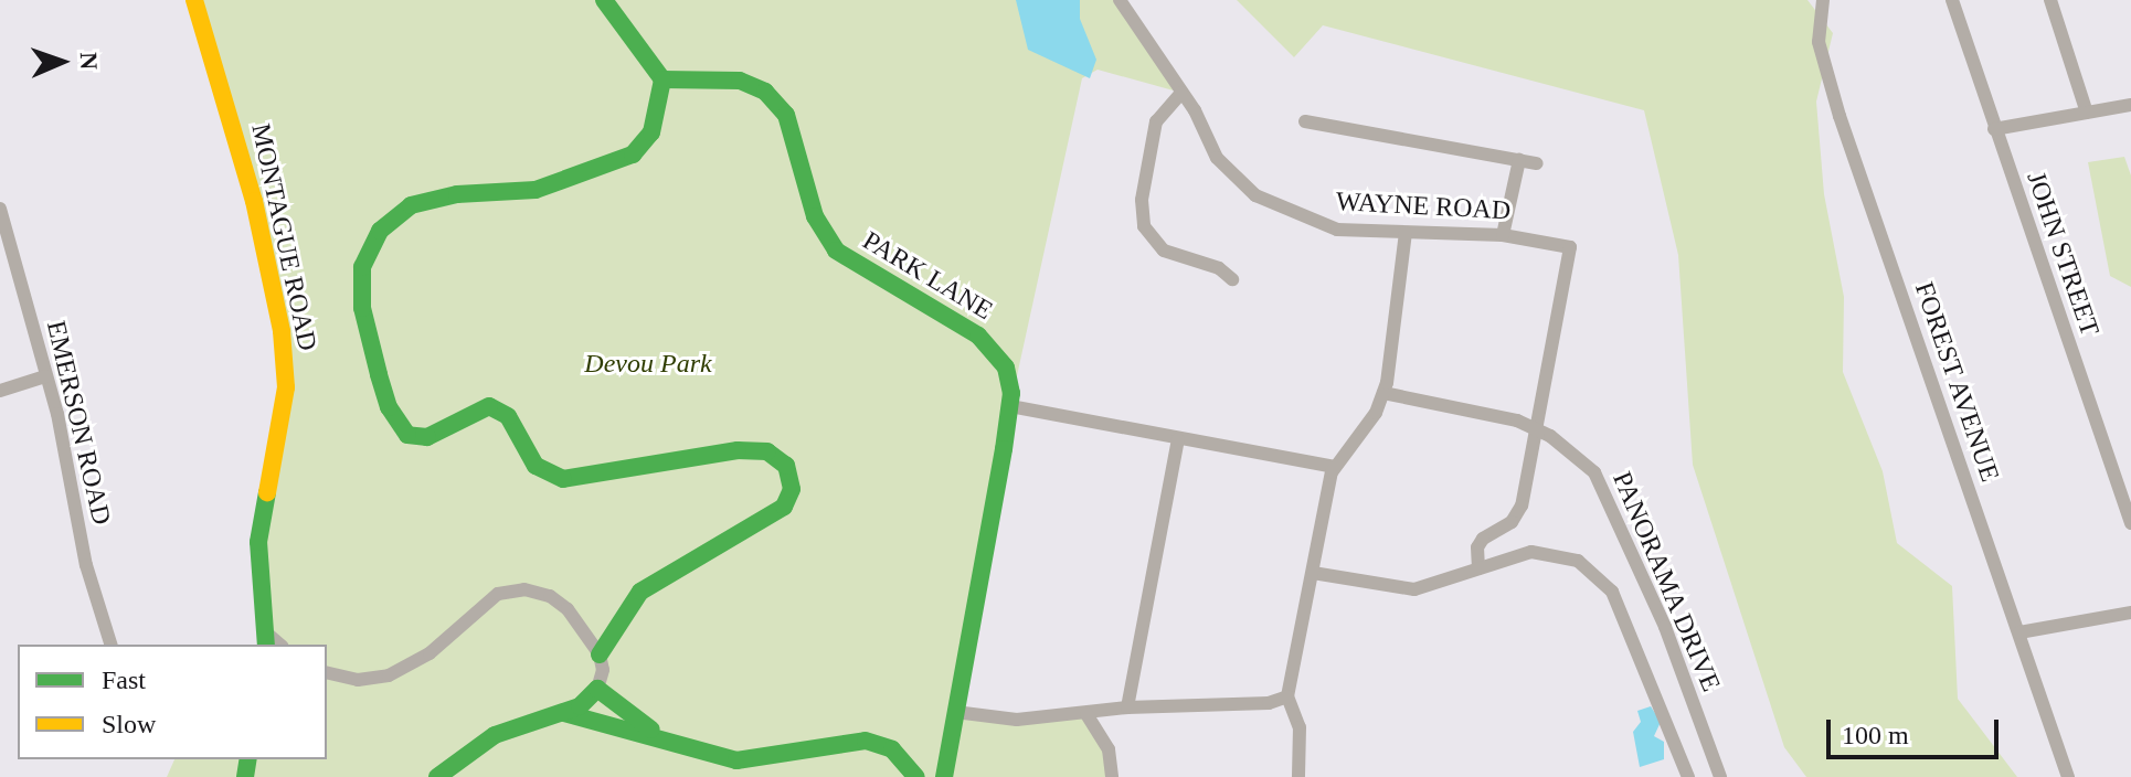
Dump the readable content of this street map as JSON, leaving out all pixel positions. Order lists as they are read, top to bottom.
{
  "streets": {
    "street": [
      "WAYNE ROAD",
      "MONTAGUE ROAD",
      "JOHN STREET",
      "PARK LANE",
      "FOREST AVENUE",
      "EMERSON ROAD",
      "PANORAMA DRIVE"
    ]
  },
  "crossings": [
    ["WAYNE ROAD", "PANORAMA DRIVE"]
  ],
  "parks": ["Devou Park"],
  "legend": ["Fast", "Slow"],
  "scale_bar": "100 m",
  "north": "right"
}
